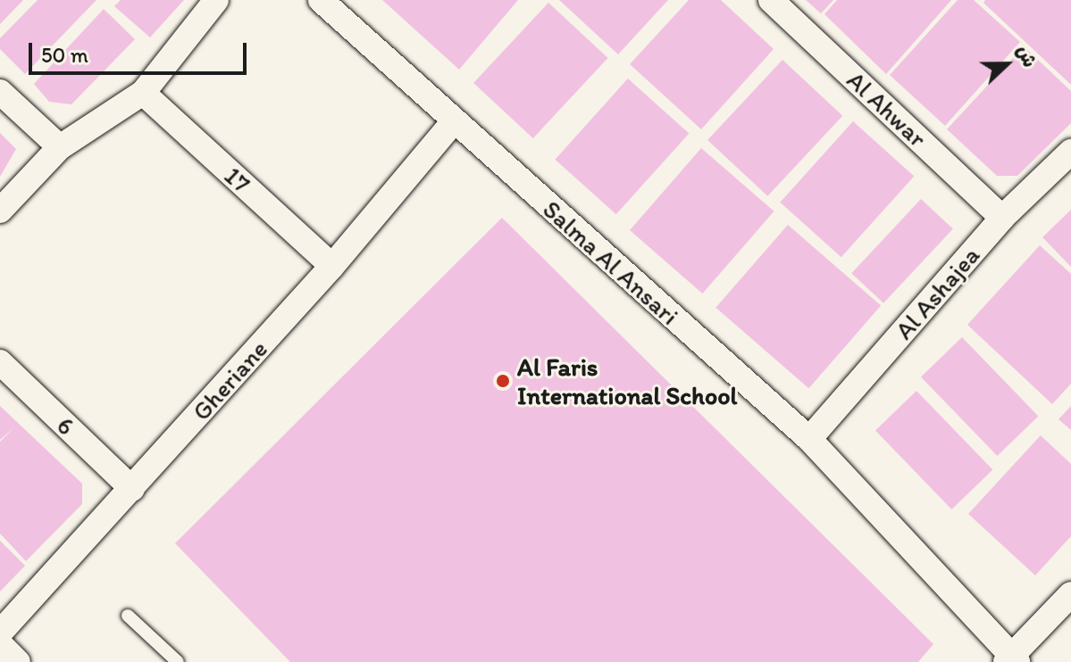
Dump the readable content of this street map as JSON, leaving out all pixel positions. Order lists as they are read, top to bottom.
{
  "streets": {
    "street": [
      "Al Ahwar",
      "17",
      "Salma Al Ansari",
      "Al Ashajea",
      "Gheriane",
      "6"
    ]
  },
  "crossings": [
    ["Al Ahwar", "Al Ashajea"],
    ["17", "Gheriane"],
    ["Salma Al Ansari", "Al Ashajea"],
    ["Salma Al Ansari", "Gheriane"],
    ["Gheriane", "6"]
  ],
  "places": ["Al Faris International School"],
  "scale_bar": "50 m",
  "north": "right"
}
